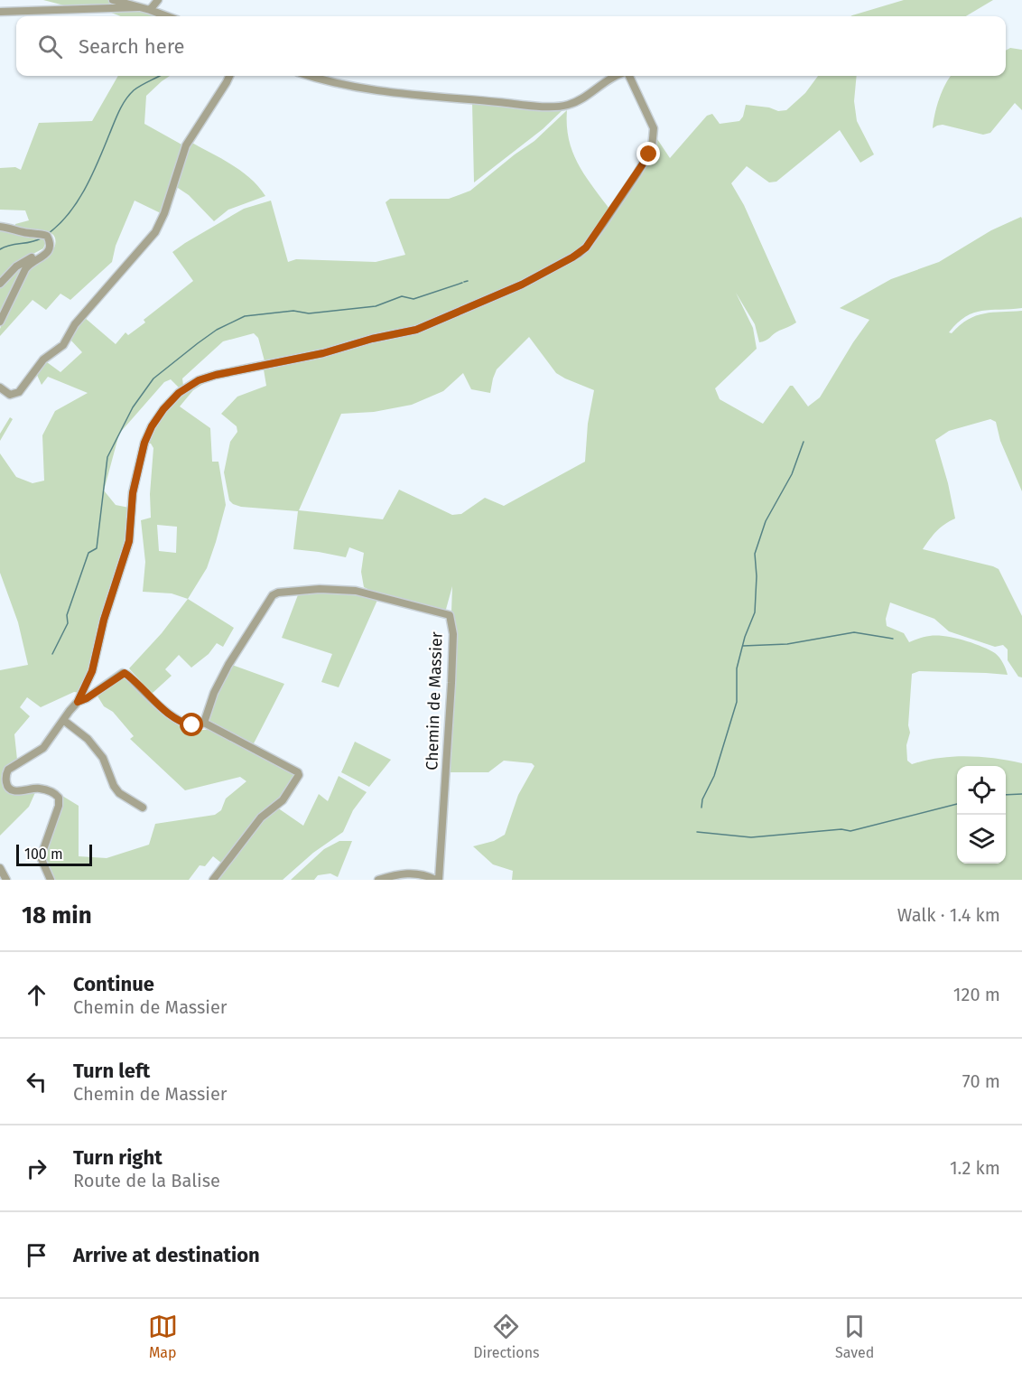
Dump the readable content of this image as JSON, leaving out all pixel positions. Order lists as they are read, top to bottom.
{
  "streets": {
    "street": ["Chemin de Massier"]
  },
  "scale_bar": "100 m",
  "page": {
    "search": "Search here",
    "scale": "100 m",
    "heading": ["18 min", "Walk · 1.4 km"],
    "list": [
      ["Continue", "Chemin de Massier", "120 m"],
      ["Turn left", "Chemin de Massier", "70 m"],
      ["Turn right", "Route de la Balise", "1.2 km"],
      "Arrive at destination"
    ],
    "nav": ["Map", "Directions", "Saved"]
  }
}
